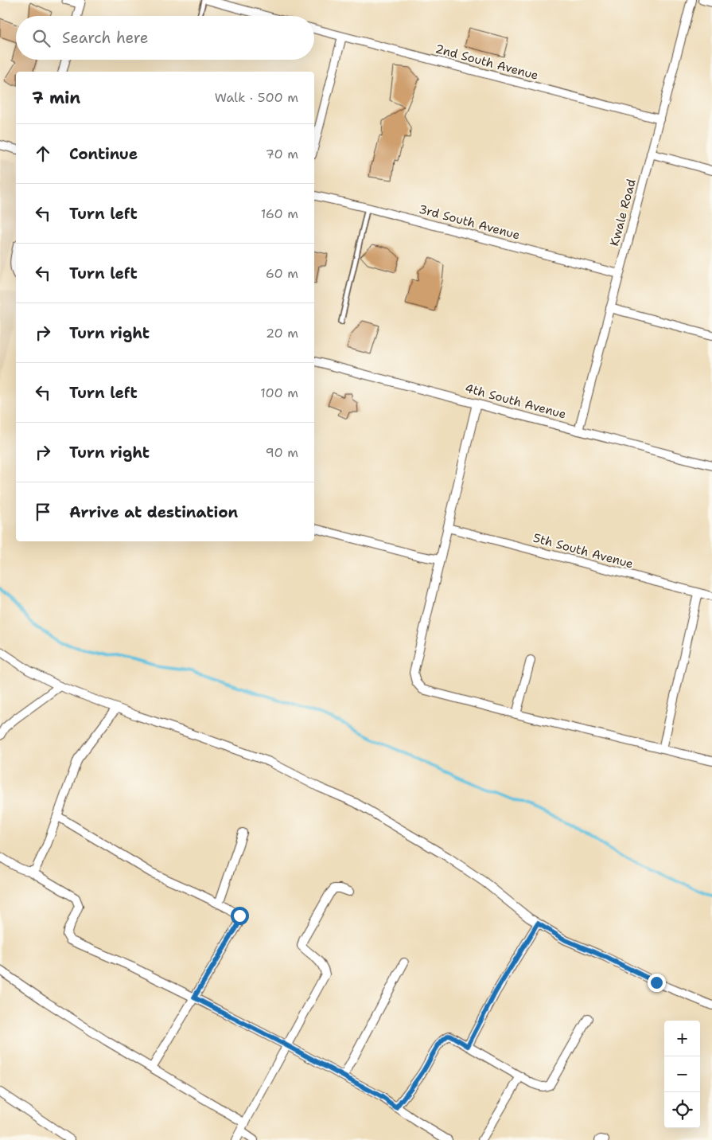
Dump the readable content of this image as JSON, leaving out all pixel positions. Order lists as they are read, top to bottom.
{
  "streets": {
    "street": [
      "2nd South Avenue",
      "Kwale Road",
      "3rd South Avenue",
      "4th South Avenue",
      "5th South Avenue"
    ]
  },
  "crossings": [
    ["2nd South Avenue", "Kwale Road"],
    ["Kwale Road", "3rd South Avenue"],
    ["Kwale Road", "4th South Avenue"]
  ],
  "page": {
    "search": "Search here",
    "heading": ["7 min", "Walk · 500 m"],
    "list": [
      ["Continue", "70 m"],
      ["Turn left", "160 m"],
      ["Turn left", "60 m"],
      ["Turn right", "20 m"],
      ["Turn left", "100 m"],
      ["Turn right", "90 m"],
      "Arrive at destination"
    ],
    "map_buttons": ["+", "−"]
  }
}
